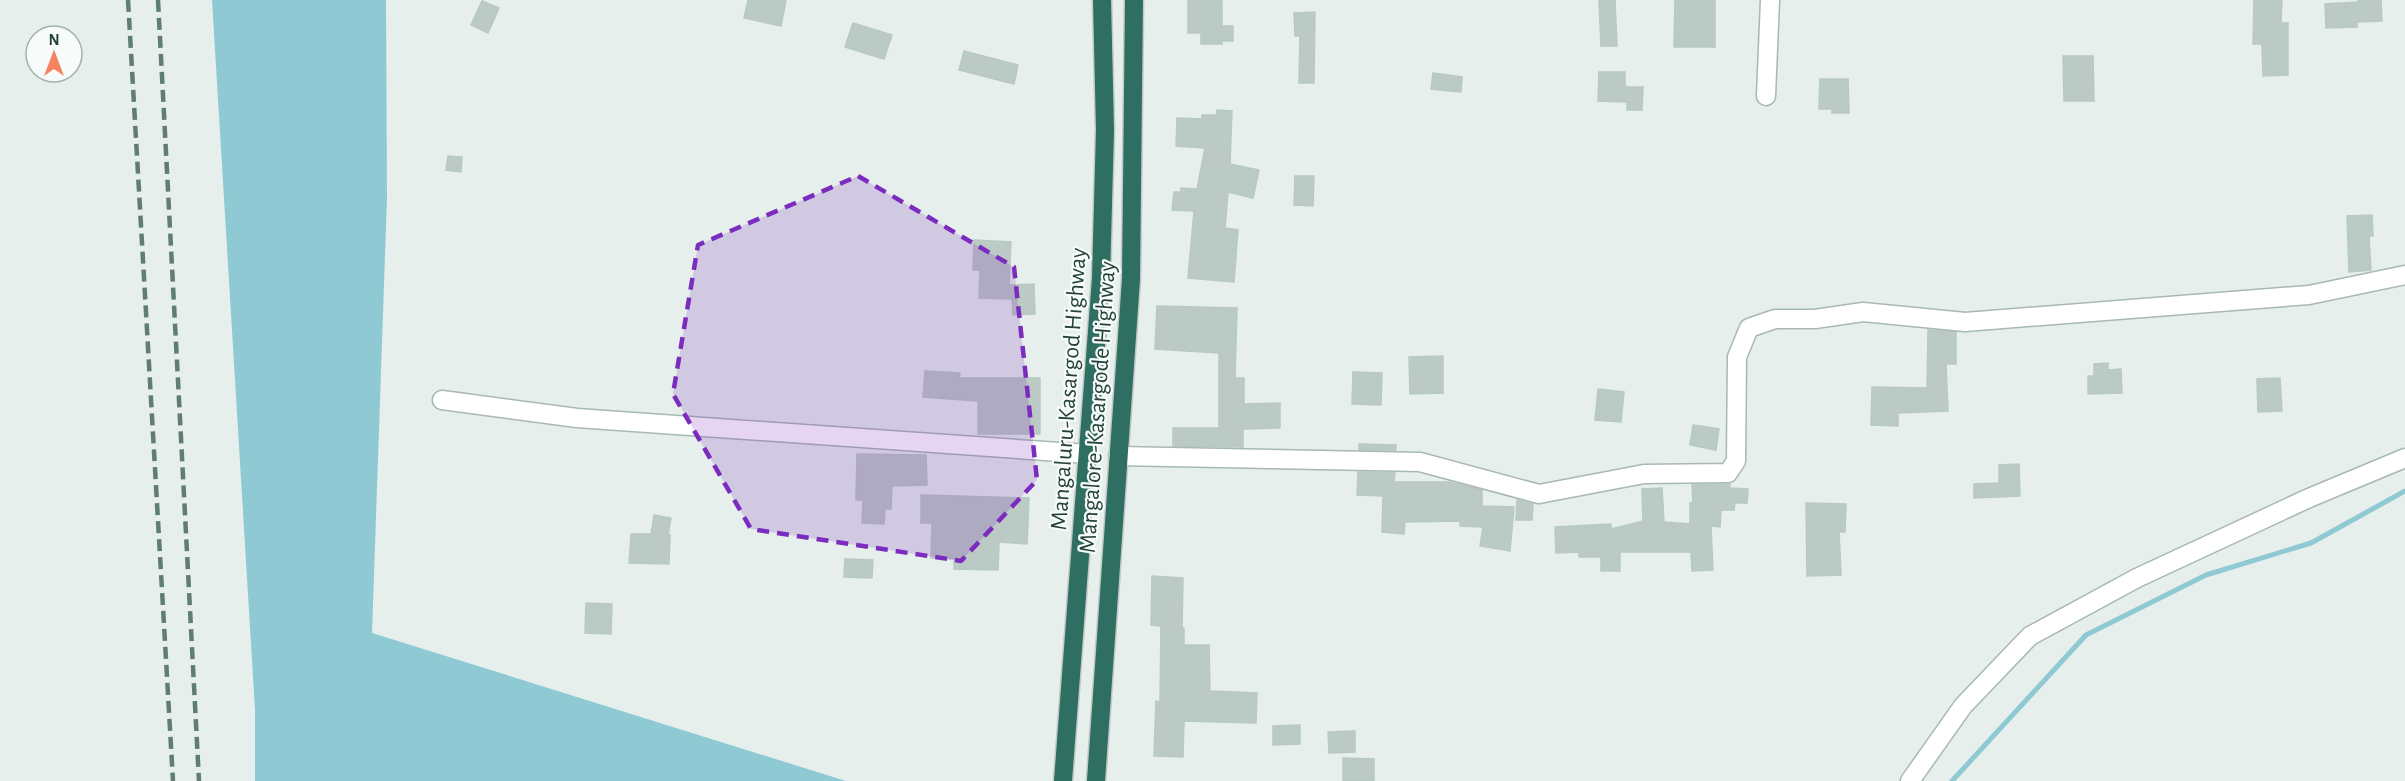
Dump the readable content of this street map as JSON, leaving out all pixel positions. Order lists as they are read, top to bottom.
{
  "streets": {
    "highway": ["Mangaluru-Kasargod Highway", "Mangalore-Kasargode Highway"]
  },
  "north": "top"
}
